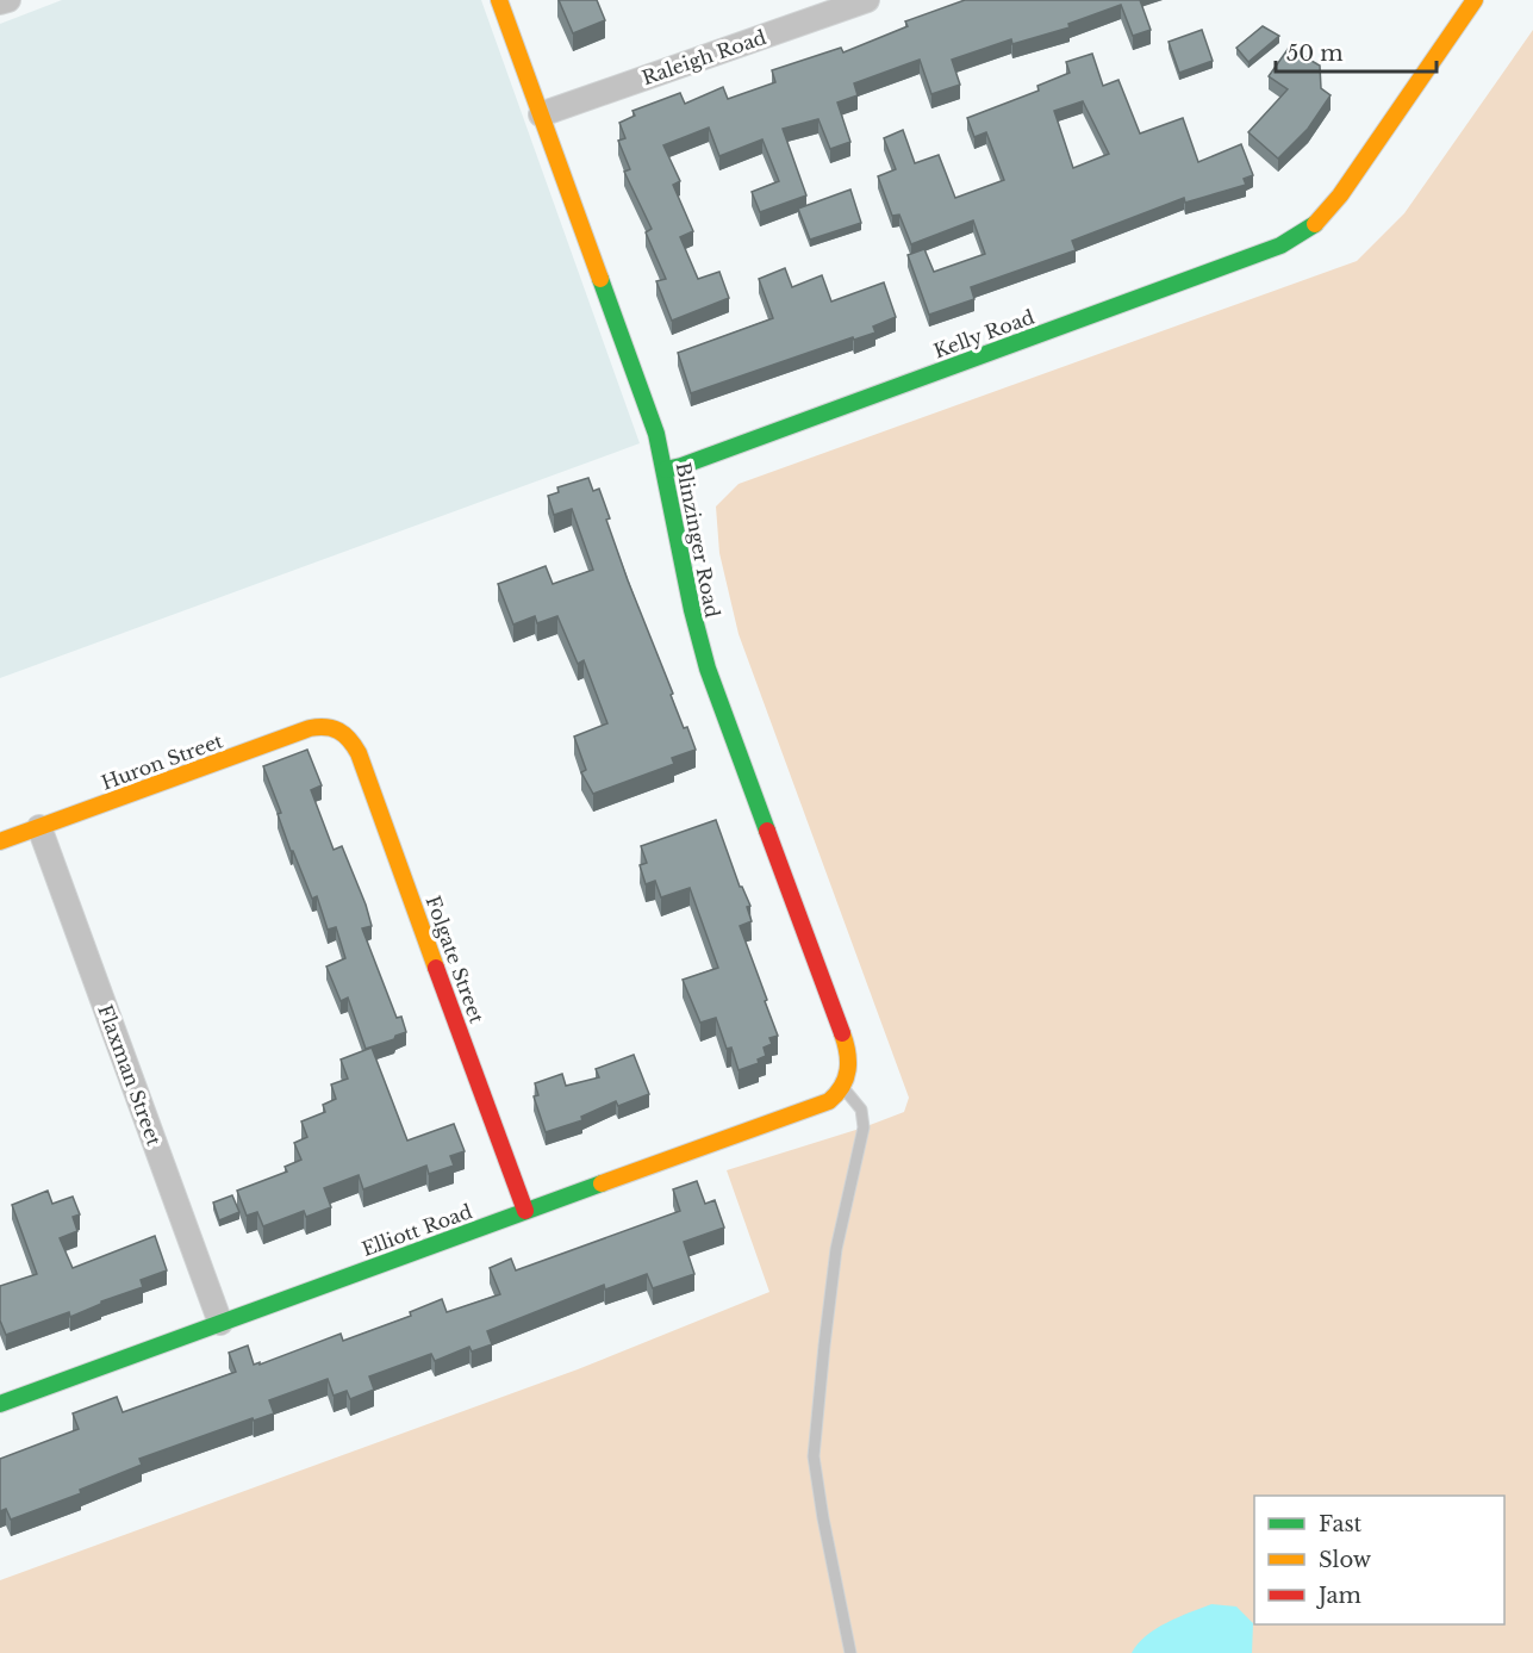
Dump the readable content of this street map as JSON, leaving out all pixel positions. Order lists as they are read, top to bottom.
{
  "streets": {
    "street": [
      "Raleigh Road",
      "Kelly Road",
      "Blinzinger Road",
      "Huron Street",
      "Folgate Street",
      "Flaxman Street",
      "Elliott Road"
    ]
  },
  "crossings": [
    ["Raleigh Road", "Blinzinger Road"],
    ["Kelly Road", "Blinzinger Road"],
    ["Blinzinger Road", "Elliott Road"],
    ["Huron Street", "Folgate Street"],
    ["Huron Street", "Flaxman Street"],
    ["Folgate Street", "Elliott Road"],
    ["Flaxman Street", "Elliott Road"]
  ],
  "legend": ["Fast", "Slow", "Jam"],
  "scale_bar": "50 m"
}
